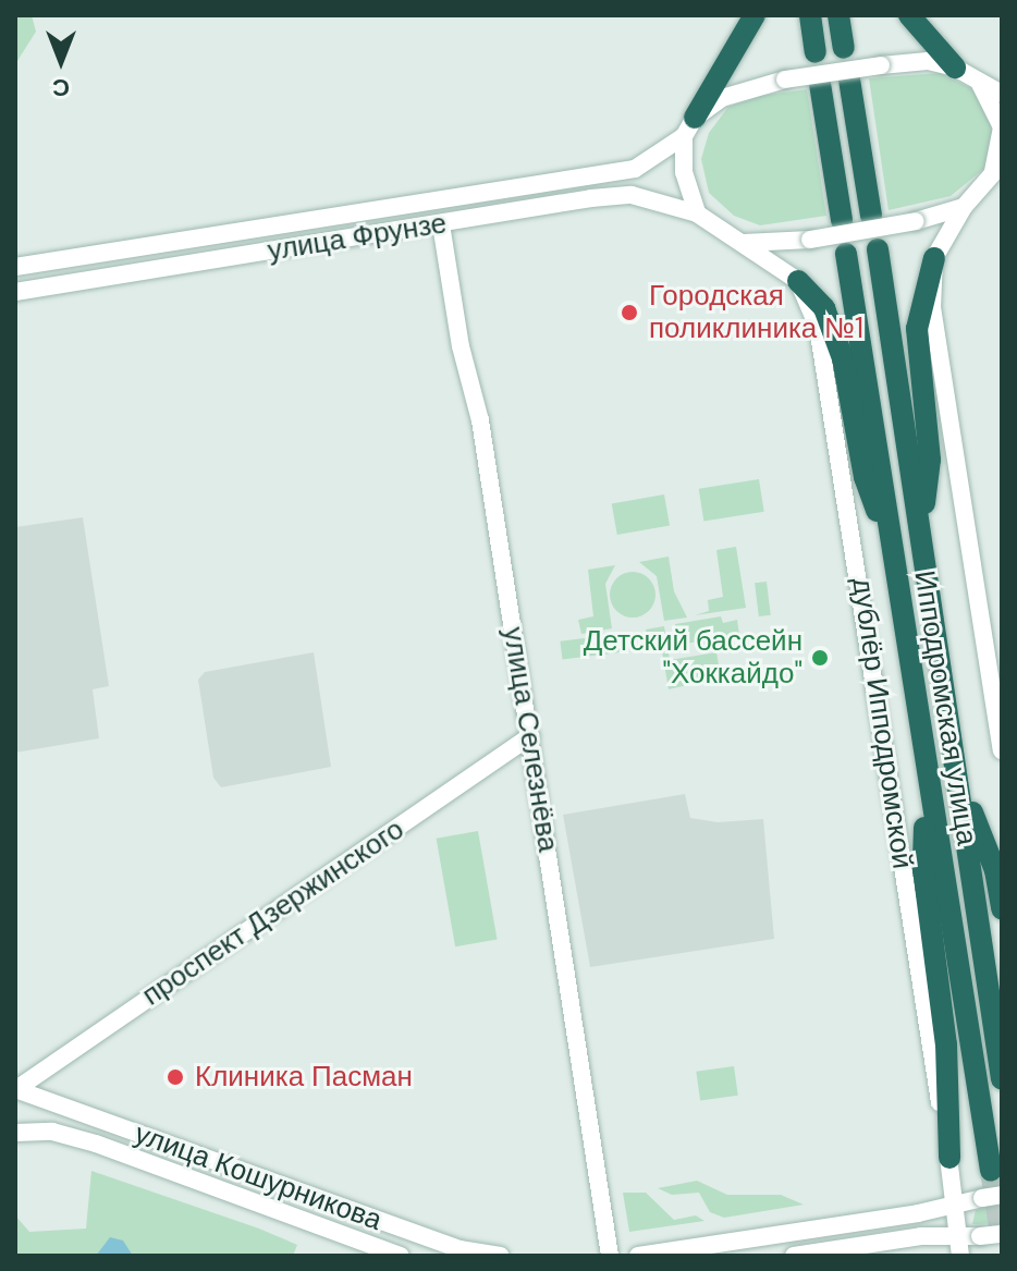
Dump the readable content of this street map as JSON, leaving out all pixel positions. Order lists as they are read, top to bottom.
{
  "streets": {
    "highway": ["Ипподромская улица"],
    "main road": [
      "улица Фрунзе",
      "дублёр Ипподромской",
      "улица Селезнёва",
      "проспект Дзержинского",
      "улица Кошурникова"
    ]
  },
  "crossings": [
    ["улица Фрунзе", "улица Селезнёва"],
    ["улица Селезнёва", "проспект Дзержинского"],
    ["проспект Дзержинского", "улица Кошурникова"]
  ],
  "places": ["Городская поликлиника №1", "Детский бассейн \"Хоккайдо\"", "Клиника Пасман"],
  "north": "bottom"
}
